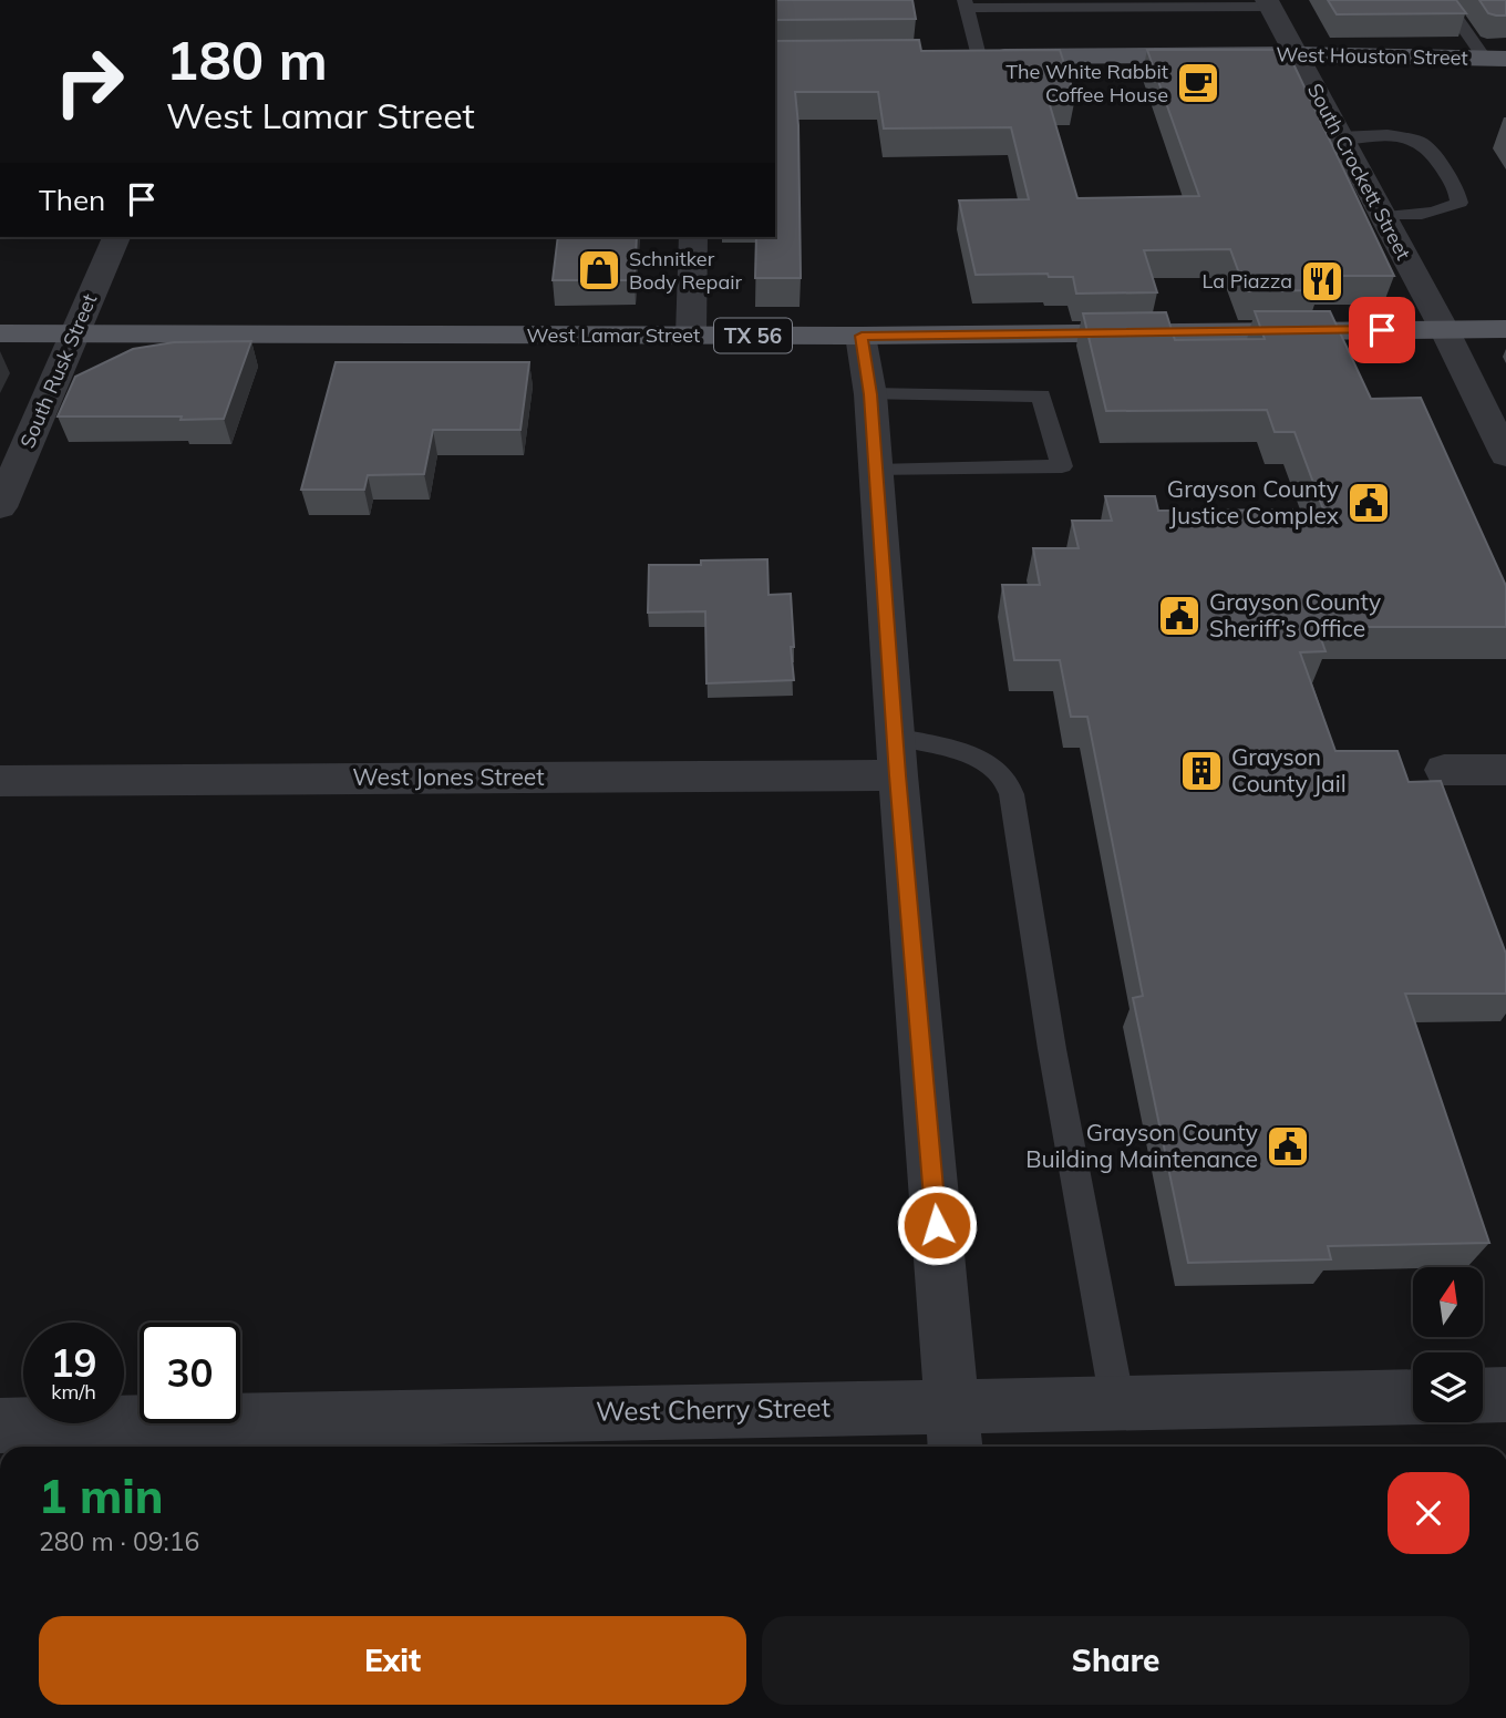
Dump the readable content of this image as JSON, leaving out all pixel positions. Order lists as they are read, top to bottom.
{
  "streets": {
    "main road": ["West Houston Street", "West Lamar Street", "TX 56"],
    "street": [
      "South Crockett Street",
      "South Rusk Street",
      "West Jones Street",
      "West Cherry Street"
    ]
  },
  "crossings": [
    ["West Houston Street", "South Crockett Street"],
    ["South Crockett Street", "West Lamar Street"],
    ["West Lamar Street", "South Rusk Street"]
  ],
  "places": {
    "cafe": ["The White Rabbit Coffee House"],
    "shop": ["Schnitker Body Repair"],
    "restaurant": ["La Piazza"],
    "public building": ["Grayson County Justice Complex", "Grayson County Sheriff’s Office", "Grayson County Building Maintenance"],
    "building": ["Grayson County Jail"]
  },
  "north": "top",
  "page": {
    "turn": ["180 m", "West Lamar Street"],
    "then": "Then",
    "speed": "19 km/h",
    "limit": "30",
    "heading": ["1 min", "280 m · 09:16"],
    "buttons": ["Exit", "Share"]
  }
}
